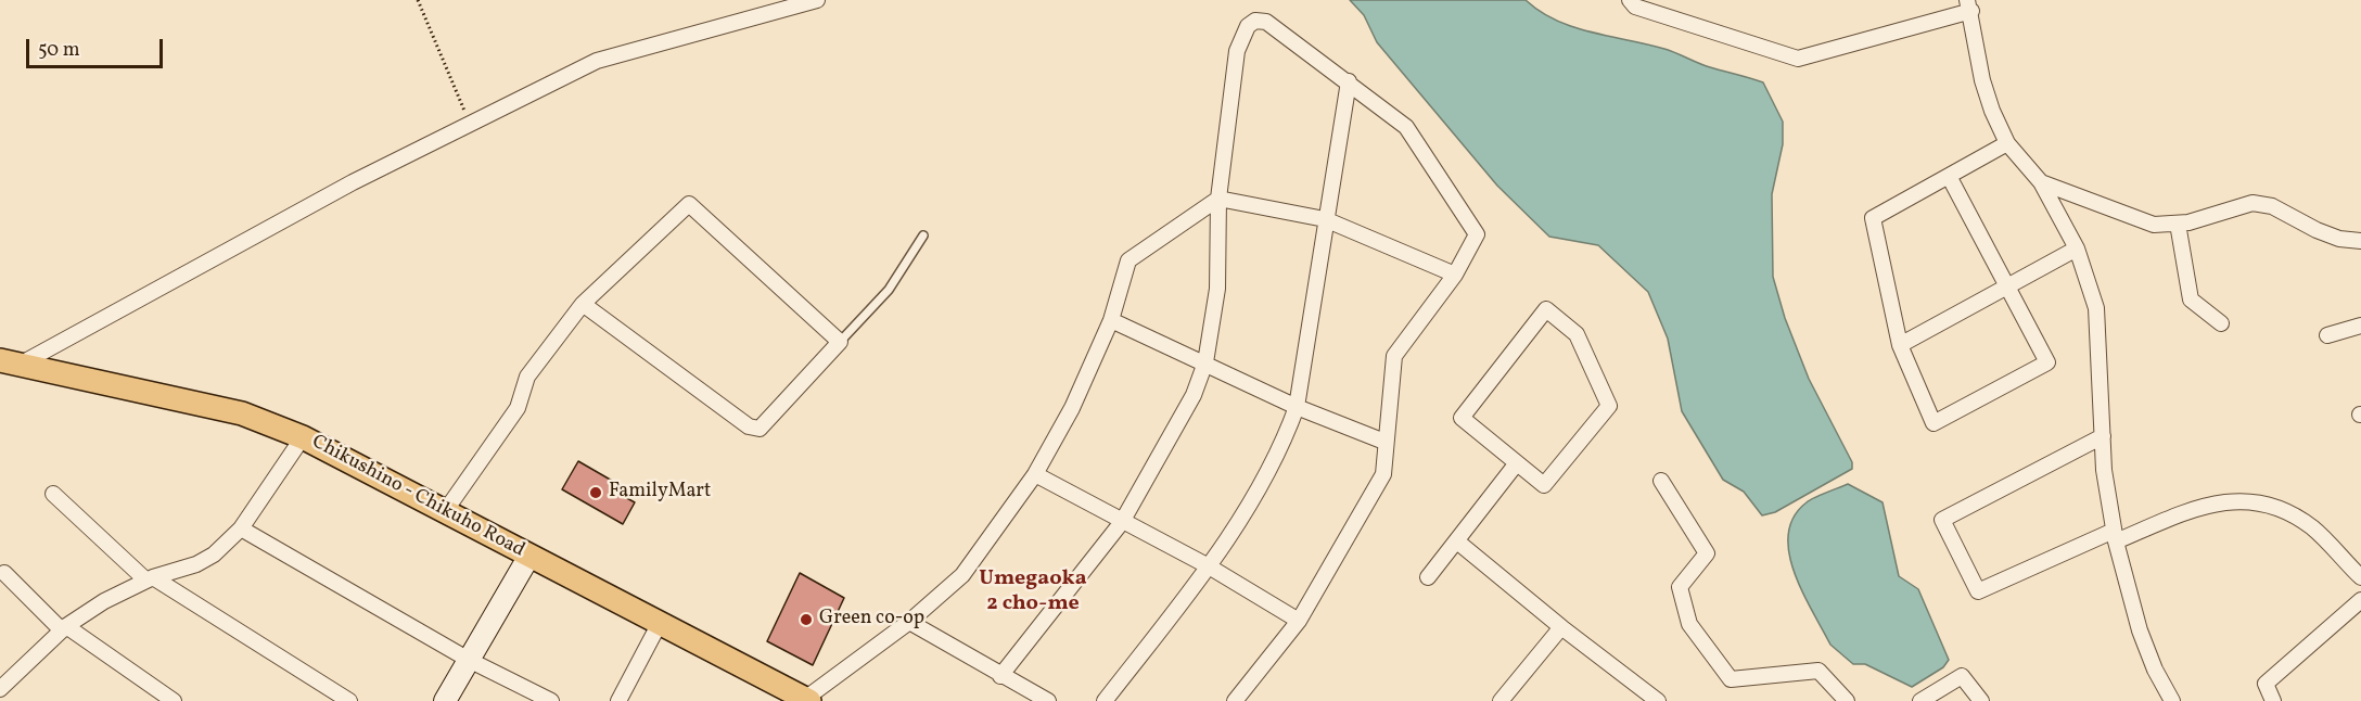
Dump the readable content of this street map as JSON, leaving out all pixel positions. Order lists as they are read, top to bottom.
{
  "streets": {
    "main road": ["Chikushino - Chikuho Road"]
  },
  "districts": ["Umegaoka 2 cho-me"],
  "places": ["FamilyMart", "Green co-op"],
  "scale_bar": "50 m"
}
